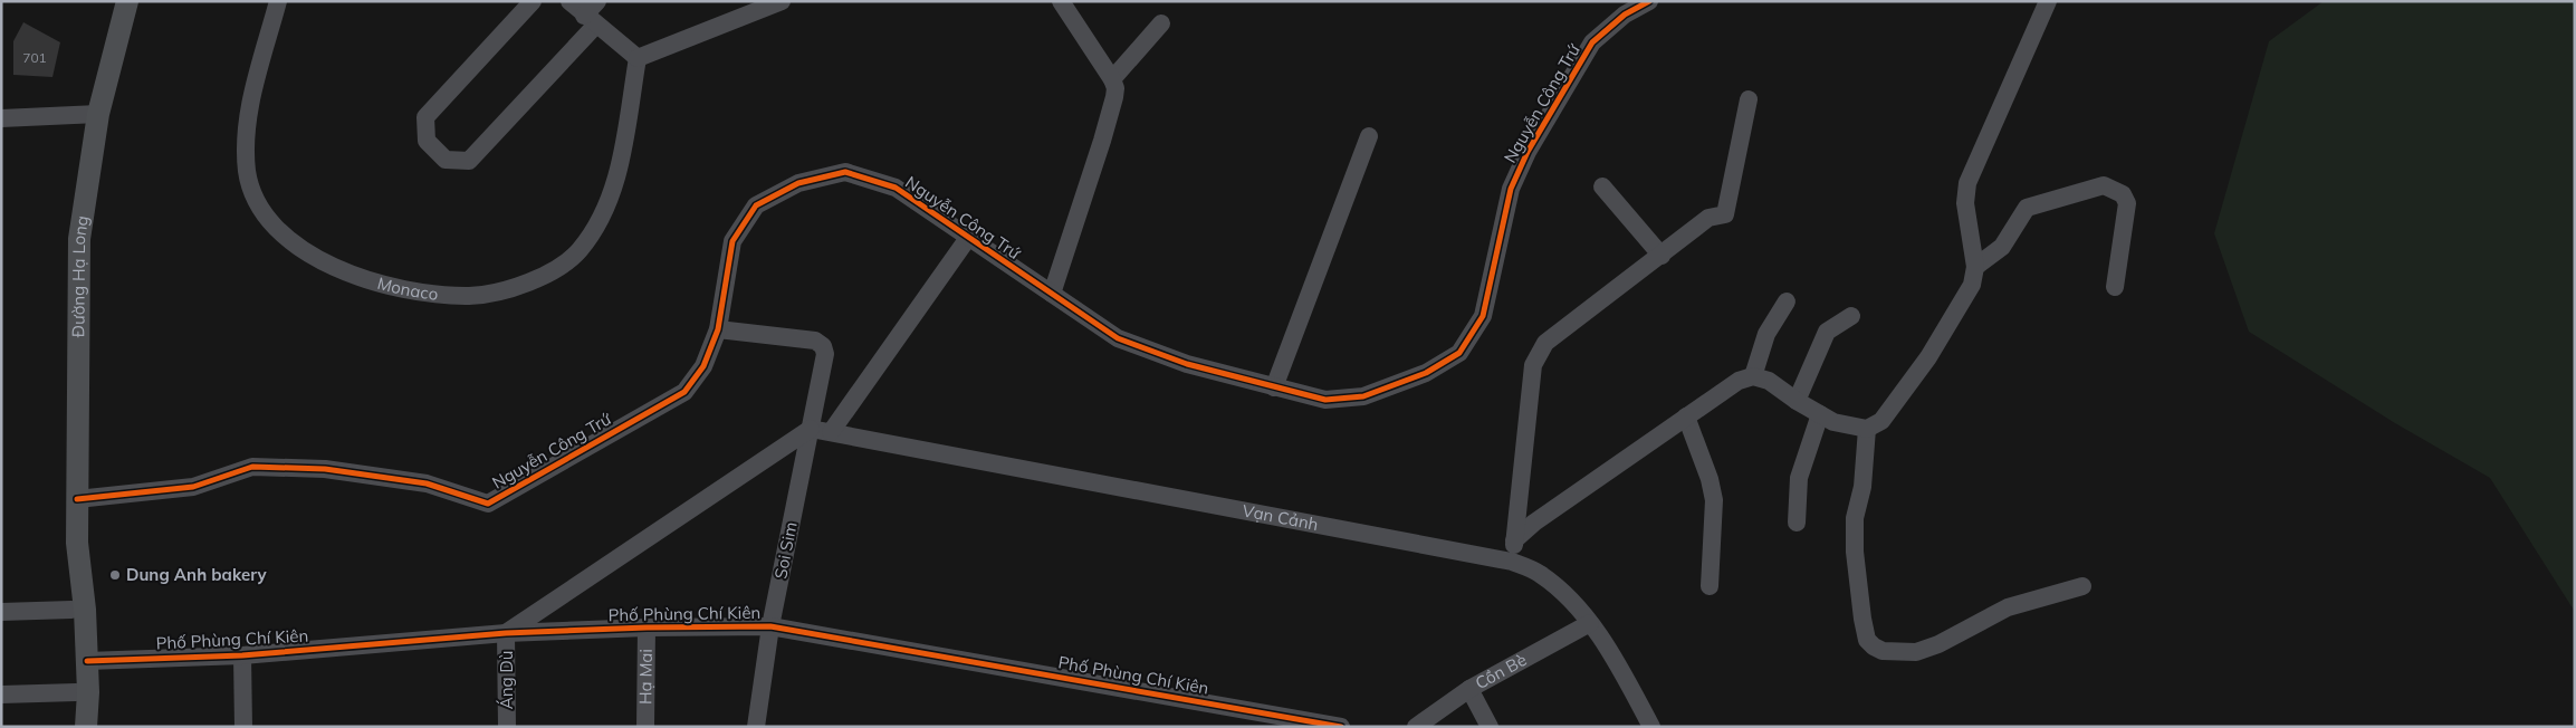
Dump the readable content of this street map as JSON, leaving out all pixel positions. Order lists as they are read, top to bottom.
{
  "streets": {
    "main road": ["Đường Hạ Long"],
    "street": [
      "Nguyễn Công Trứ",
      "Monaco",
      "Vạn Cảnh",
      "Soi Sim",
      "Phố Phùng Chí Kiên",
      "Cồn Bè",
      "Hạ Mai",
      "Áng Dù"
    ]
  },
  "crossings": [
    ["Nguyễn Công Trứ", "Đường Hạ Long"],
    ["Nguyễn Công Trứ", "Soi Sim"],
    ["Đường Hạ Long", "Phố Phùng Chí Kiên"],
    ["Vạn Cảnh", "Cồn Bè"],
    ["Soi Sim", "Phố Phùng Chí Kiên"],
    ["Phố Phùng Chí Kiên", "Hạ Mai"],
    ["Phố Phùng Chí Kiên", "Áng Dù"]
  ],
  "places": ["Dung Anh bakery"],
  "house_numbers": ["701"]
}
